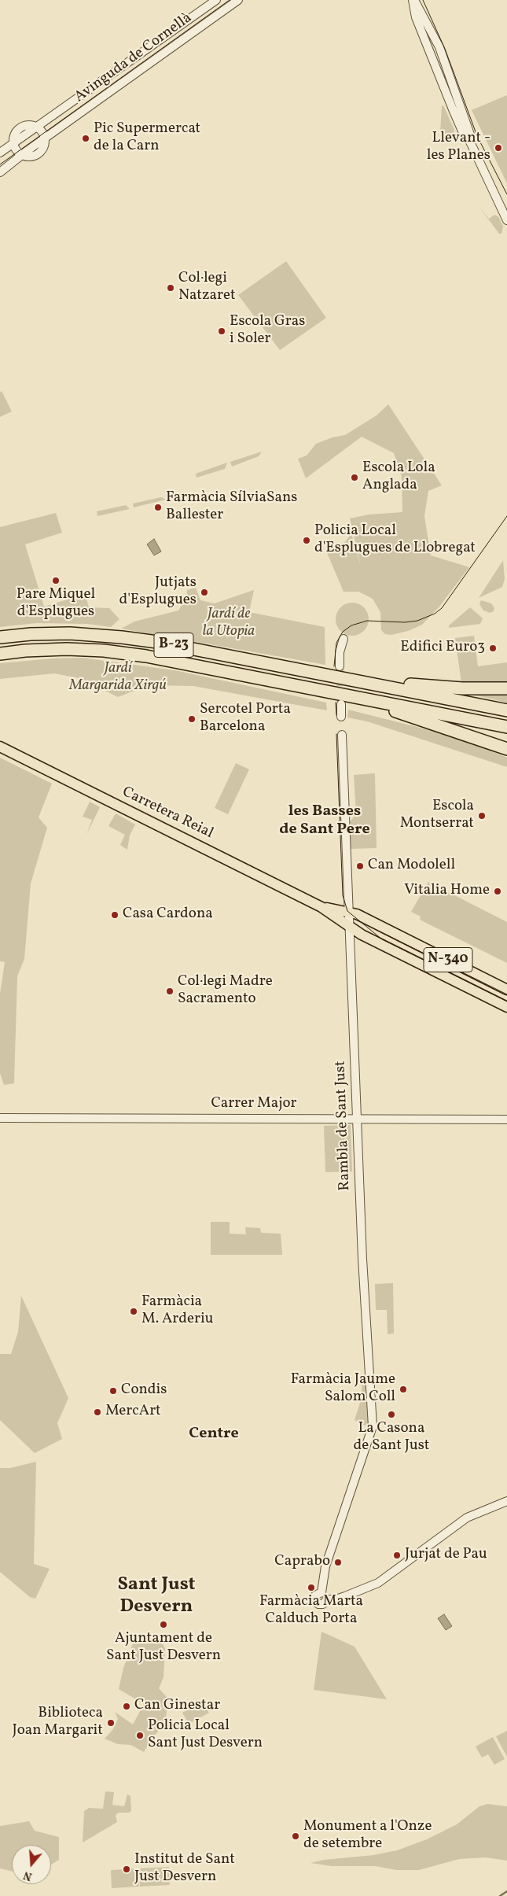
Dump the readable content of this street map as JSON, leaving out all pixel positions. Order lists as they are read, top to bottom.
{
  "streets": {
    "highway": ["B-23"],
    "main road": ["Carretera Reial", "N-340"],
    "street": ["Avinguda de Cornellà", "Carrer Major", "Rambla de Sant Just"]
  },
  "crossings": [
    ["Carretera Reial", "Rambla de Sant Just"],
    ["Carrer Major", "Rambla de Sant Just"]
  ],
  "districts": ["les Basses de Sant Pere", "Centre", "Sant Just Desvern"],
  "parks": ["Jardí de la Utopia", "Jardí Margarida Xirgú"],
  "places": [
    "Pic Supermercat de la Carn",
    "Llevant - les Planes",
    "Col·legi Natzaret",
    "Escola Gras i Soler",
    "Escola Lola Anglada",
    "Farmàcia SílviaSans Ballester",
    "Policia Local d'Esplugues de Llobregat",
    "Pare Miquel d'Esplugues",
    "Jutjats d'Esplugues",
    "Edifici Euro3",
    "Sercotel Porta Barcelona",
    "Escola Montserrat",
    "Can Modolell",
    "Vitalia Home",
    "Casa Cardona",
    "Col·legi Madre Sacramento",
    "Farmàcia M. Arderiu",
    "Farmàcia Jaume Salom Coll",
    "Condis",
    "MercArt",
    "La Casona de Sant Just",
    "Jurjat de Pau",
    "Caprabo",
    "Farmàcia Marta Calduch Porta",
    "Ajuntament de Sant Just Desvern",
    "Can Ginestar",
    "Biblioteca Joan Margarit",
    "Policia Local Sant Just Desvern",
    "Monument a l'Onze de setembre",
    "Institut de Sant Just Desvern"
  ],
  "north": "bottom"
}
